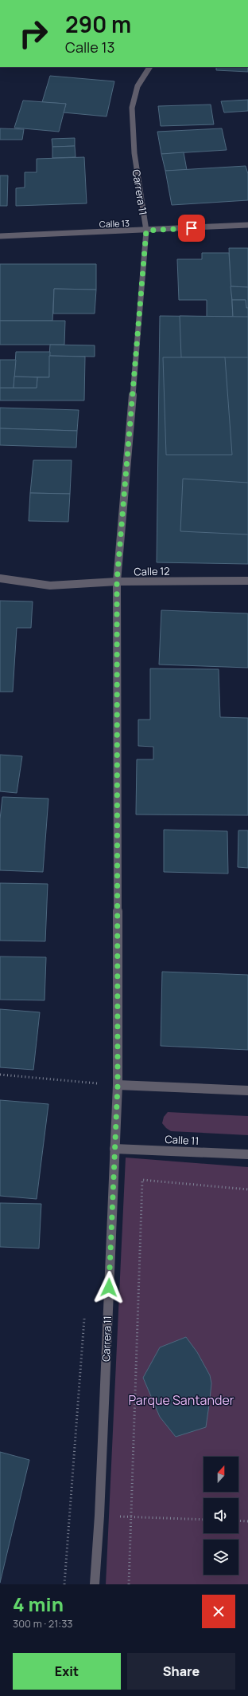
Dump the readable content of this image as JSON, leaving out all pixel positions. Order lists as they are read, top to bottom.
{
  "streets": {
    "street": [
      "Carrera 11",
      "Calle 13",
      "Calle 12",
      "Calle 11"
    ]
  },
  "crossings": [
    ["Carrera 11", "Calle 13"],
    ["Carrera 11", "Calle 12"],
    ["Carrera 11", "Calle 11"]
  ],
  "parks": ["Parque Santander"],
  "north": "top",
  "page": {
    "turn": ["290 m", "Calle 13"],
    "heading": ["4 min", "300 m · 21:33"],
    "buttons": ["Exit", "Share"]
  }
}
